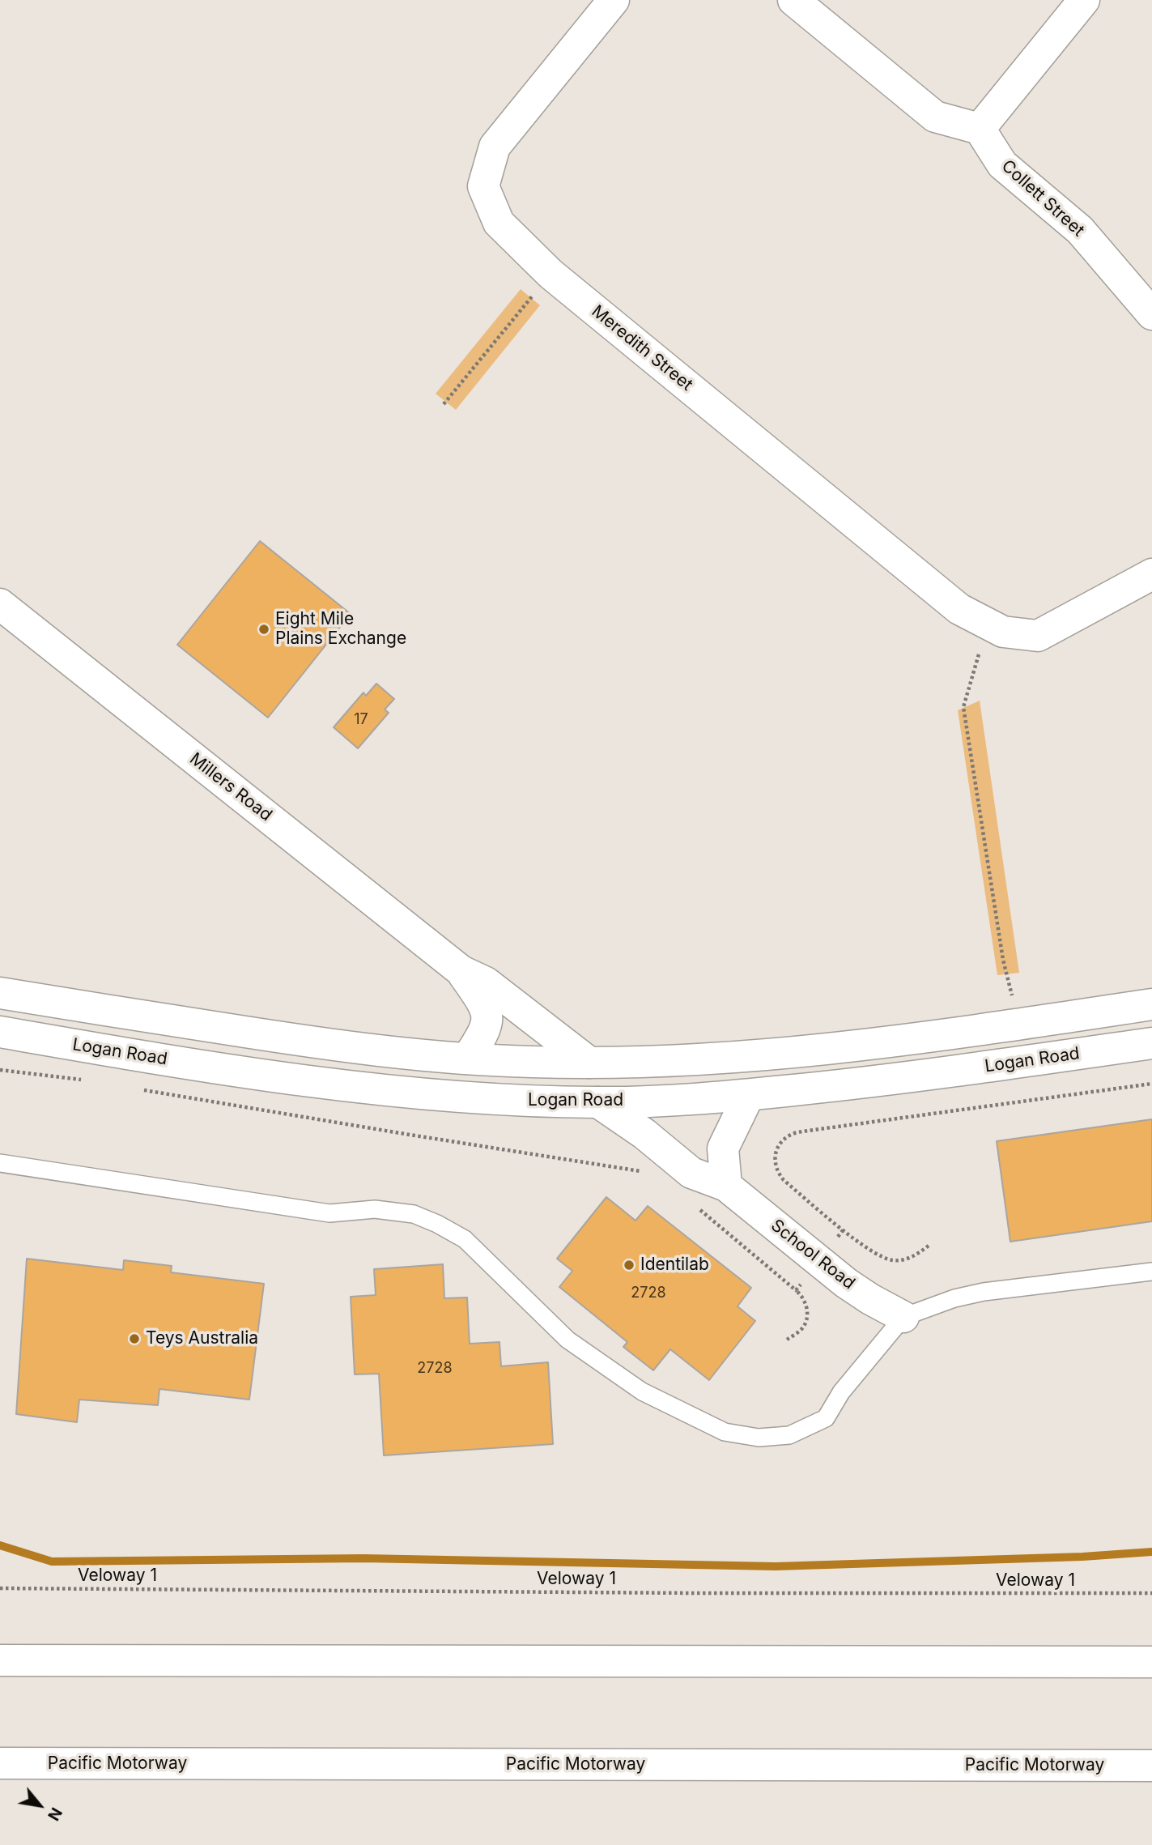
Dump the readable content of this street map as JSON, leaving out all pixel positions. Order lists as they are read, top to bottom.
{
  "streets": {
    "main road": [
      "Collett Street",
      "Meredith Street",
      "Millers Road",
      "Logan Road",
      "School Road",
      "Pacific Motorway"
    ],
    "path": ["Veloway 1"]
  },
  "crossings": [
    ["Logan Road", "School Road"]
  ],
  "places": ["Eight Mile Plains Exchange", "Identilab", "Teys Australia"],
  "house_numbers": ["17", "2728", "2728"],
  "north": "bottom right"
}
